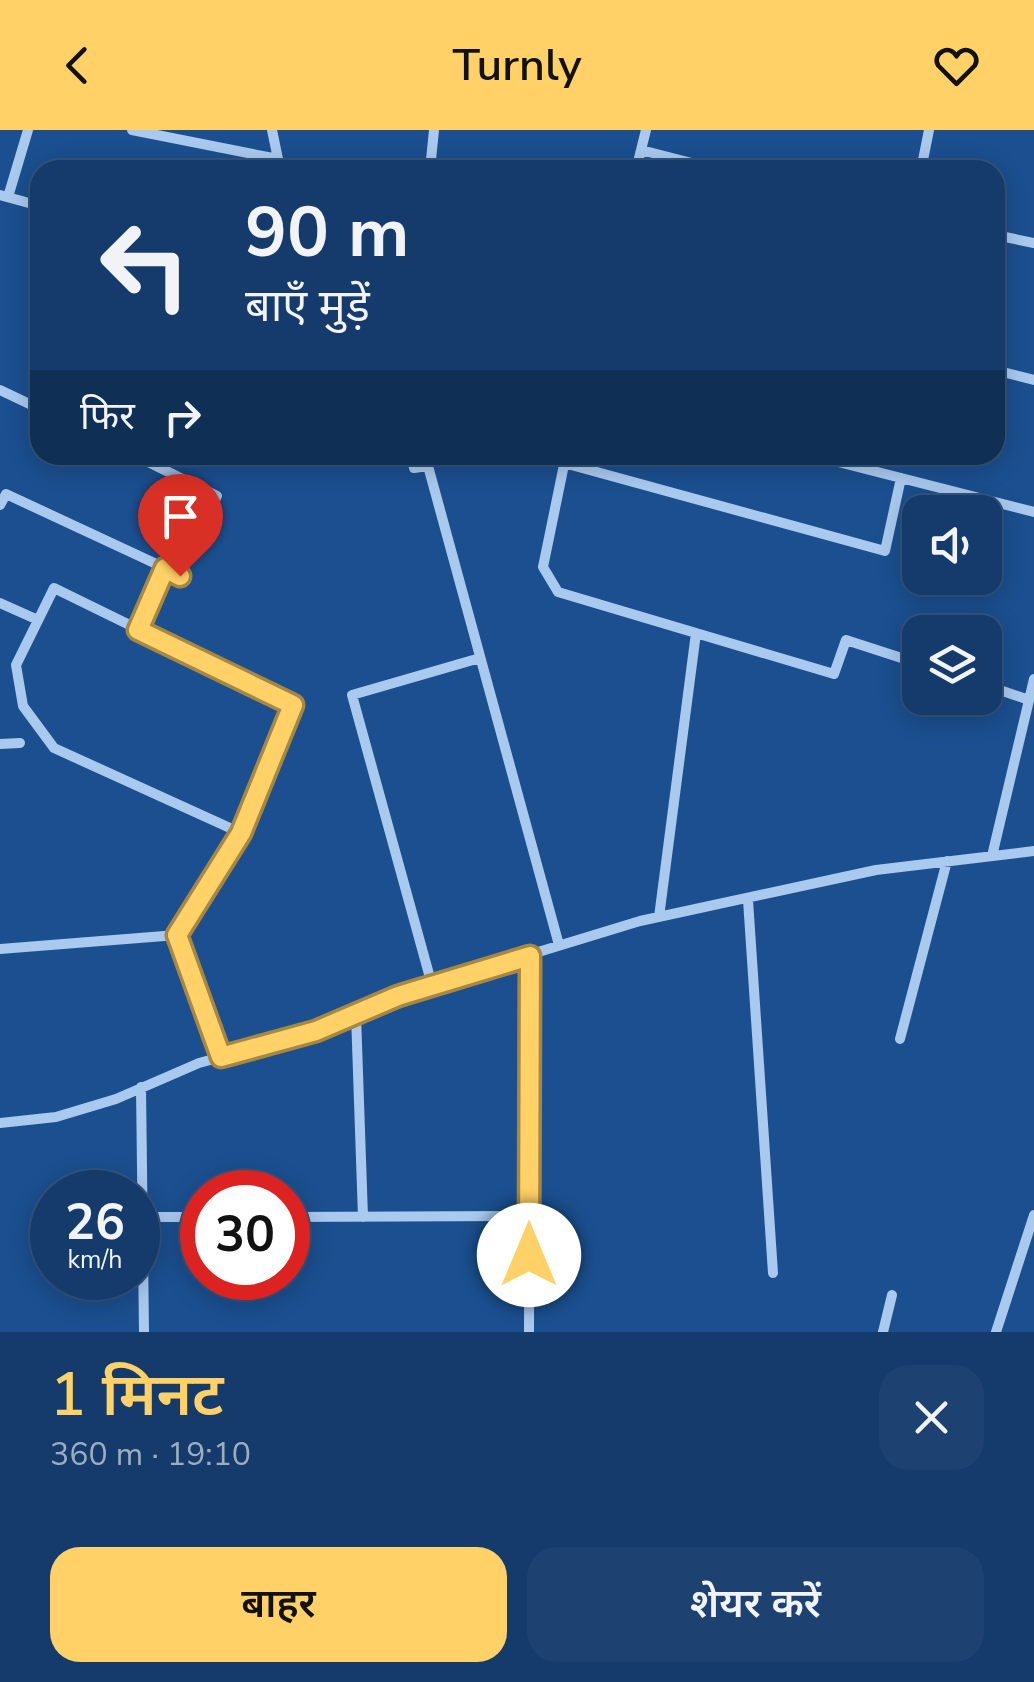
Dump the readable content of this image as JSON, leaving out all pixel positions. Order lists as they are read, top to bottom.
{
  "page": {
    "header": "Turnly",
    "turn": ["90 m", "बाएँ मुड़ें"],
    "then": "फिर",
    "speed": "26 km/h",
    "limit": "30",
    "heading": ["1 मिनट", "360 m · 19:10"],
    "buttons": ["बाहर", "शेयर करें"]
  }
}
